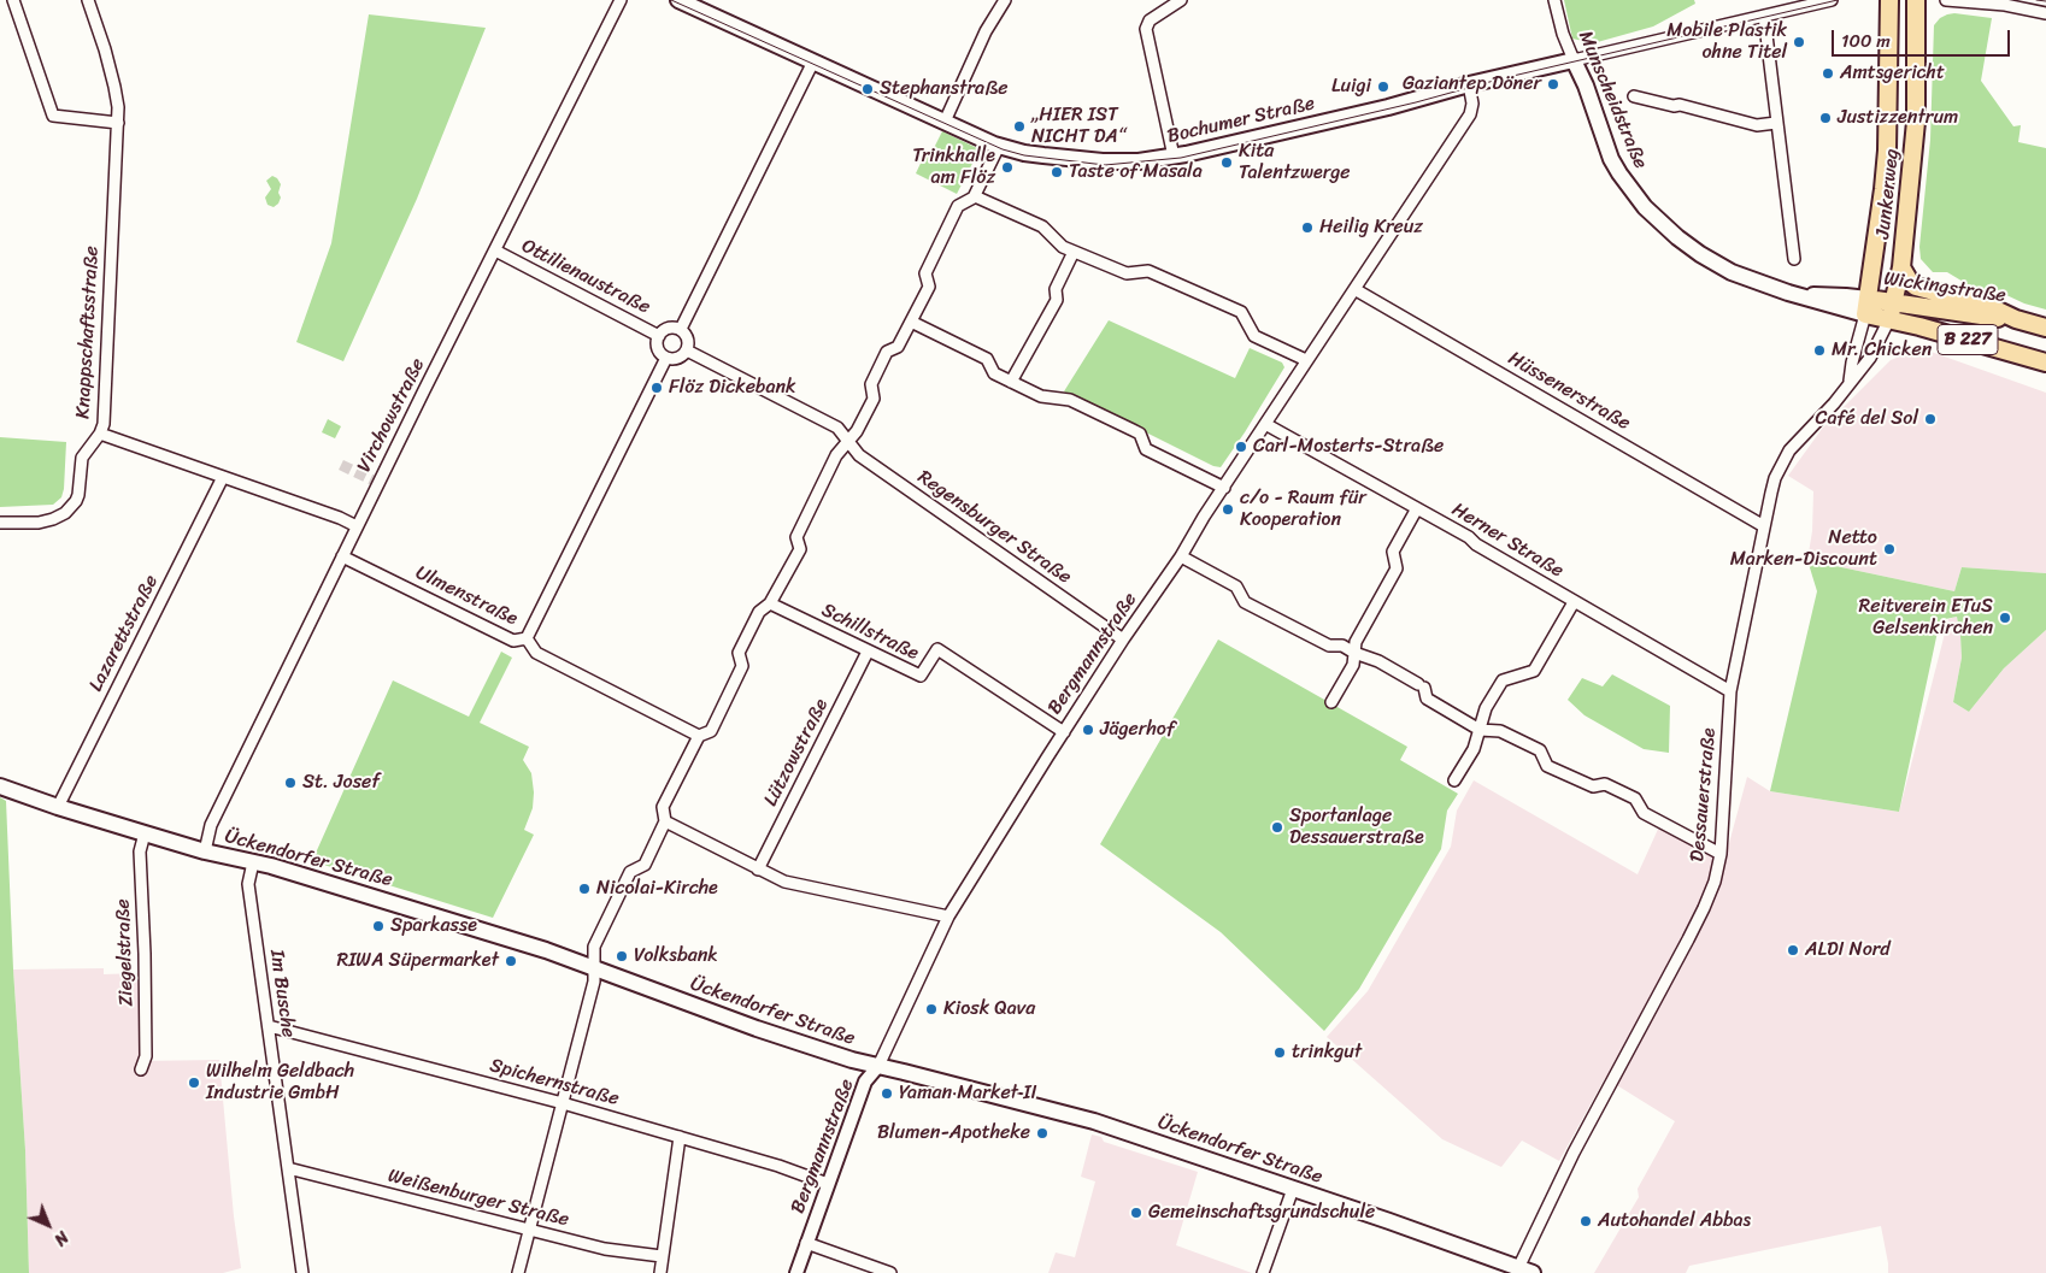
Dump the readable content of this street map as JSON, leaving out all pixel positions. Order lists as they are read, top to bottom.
{
  "streets": {
    "main road": [
      "Munscheidstraße",
      "Bochumer Straße",
      "Junkerweg",
      "Wickingstraße",
      "B 227",
      "Ückendorfer Straße"
    ],
    "street": [
      "Ottilienaustraße",
      "Knappschaftsstraße",
      "Hüssenerstraße",
      "Virchowstraße",
      "Regensburger Straße",
      "Herner Straße",
      "Ulmenstraße",
      "Schillstraße",
      "Lazarettstraße",
      "Bergmannstraße",
      "Lützowstraße",
      "Dessauerstraße",
      "Ziegelstraße",
      "Im Busche",
      "Spichernstraße",
      "Weißenburger Straße"
    ]
  },
  "crossings": [
    ["Munscheidstraße", "Bochumer Straße"],
    ["Munscheidstraße", "Junkerweg"],
    ["Munscheidstraße", "Wickingstraße"],
    ["Munscheidstraße", "Dessauerstraße"],
    ["Bochumer Straße", "Bergmannstraße"],
    ["Junkerweg", "Wickingstraße"],
    ["Junkerweg", "Dessauerstraße"],
    ["Ottilienaustraße", "Virchowstraße"],
    ["Wickingstraße", "Dessauerstraße"],
    ["Knappschaftsstraße", "Virchowstraße"],
    ["Knappschaftsstraße", "Lazarettstraße"],
    ["Hüssenerstraße", "Bergmannstraße"],
    ["Hüssenerstraße", "Dessauerstraße"],
    ["Virchowstraße", "Ulmenstraße"],
    ["Virchowstraße", "Ückendorfer Straße"],
    ["Regensburger Straße", "Bergmannstraße"],
    ["Herner Straße", "Bergmannstraße"],
    ["Herner Straße", "Dessauerstraße"],
    ["Schillstraße", "Bergmannstraße"],
    ["Schillstraße", "Lützowstraße"],
    ["Lazarettstraße", "Ückendorfer Straße"],
    ["Bergmannstraße", "Ückendorfer Straße"],
    ["Bergmannstraße", "Spichernstraße"],
    ["Dessauerstraße", "Ückendorfer Straße"],
    ["Ückendorfer Straße", "Ziegelstraße"],
    ["Ückendorfer Straße", "Im Busche"],
    ["Im Busche", "Spichernstraße"],
    ["Im Busche", "Weißenburger Straße"]
  ],
  "places": [
    "Mobile Plastik ohne Titel",
    "Amtsgericht",
    "Gaziantep Döner",
    "Luigi",
    "Stephanstraße",
    "Justizzentrum",
    "„HIER IST NICHT DA“",
    "Kita Talentzwerge",
    "Trinkhalle am Flöz",
    "Taste of Masala",
    "Heilig Kreuz",
    "Mr. Chicken",
    "Flöz Dickebank",
    "Café del Sol",
    "Carl-Mosterts-Straße",
    "c/o - Raum für Kooperation",
    "Netto Marken-Discount",
    "Reitverein ETuS Gelsenkirchen",
    "Jägerhof",
    "St. Josef",
    "Sportanlage Dessauerstraße",
    "Nicolai-Kirche",
    "Sparkasse",
    "ALDI Nord",
    "Volksbank",
    "RIWA Süpermarket",
    "Kiosk Qava",
    "trinkgut",
    "Wilhelm Geldbach Industrie GmbH",
    "Yaman Market II",
    "Blumen-Apotheke",
    "Gemeinschaftsgrundschule",
    "Autohandel Abbas"
  ],
  "scale_bar": "100 m",
  "north": "bottom right"
}
